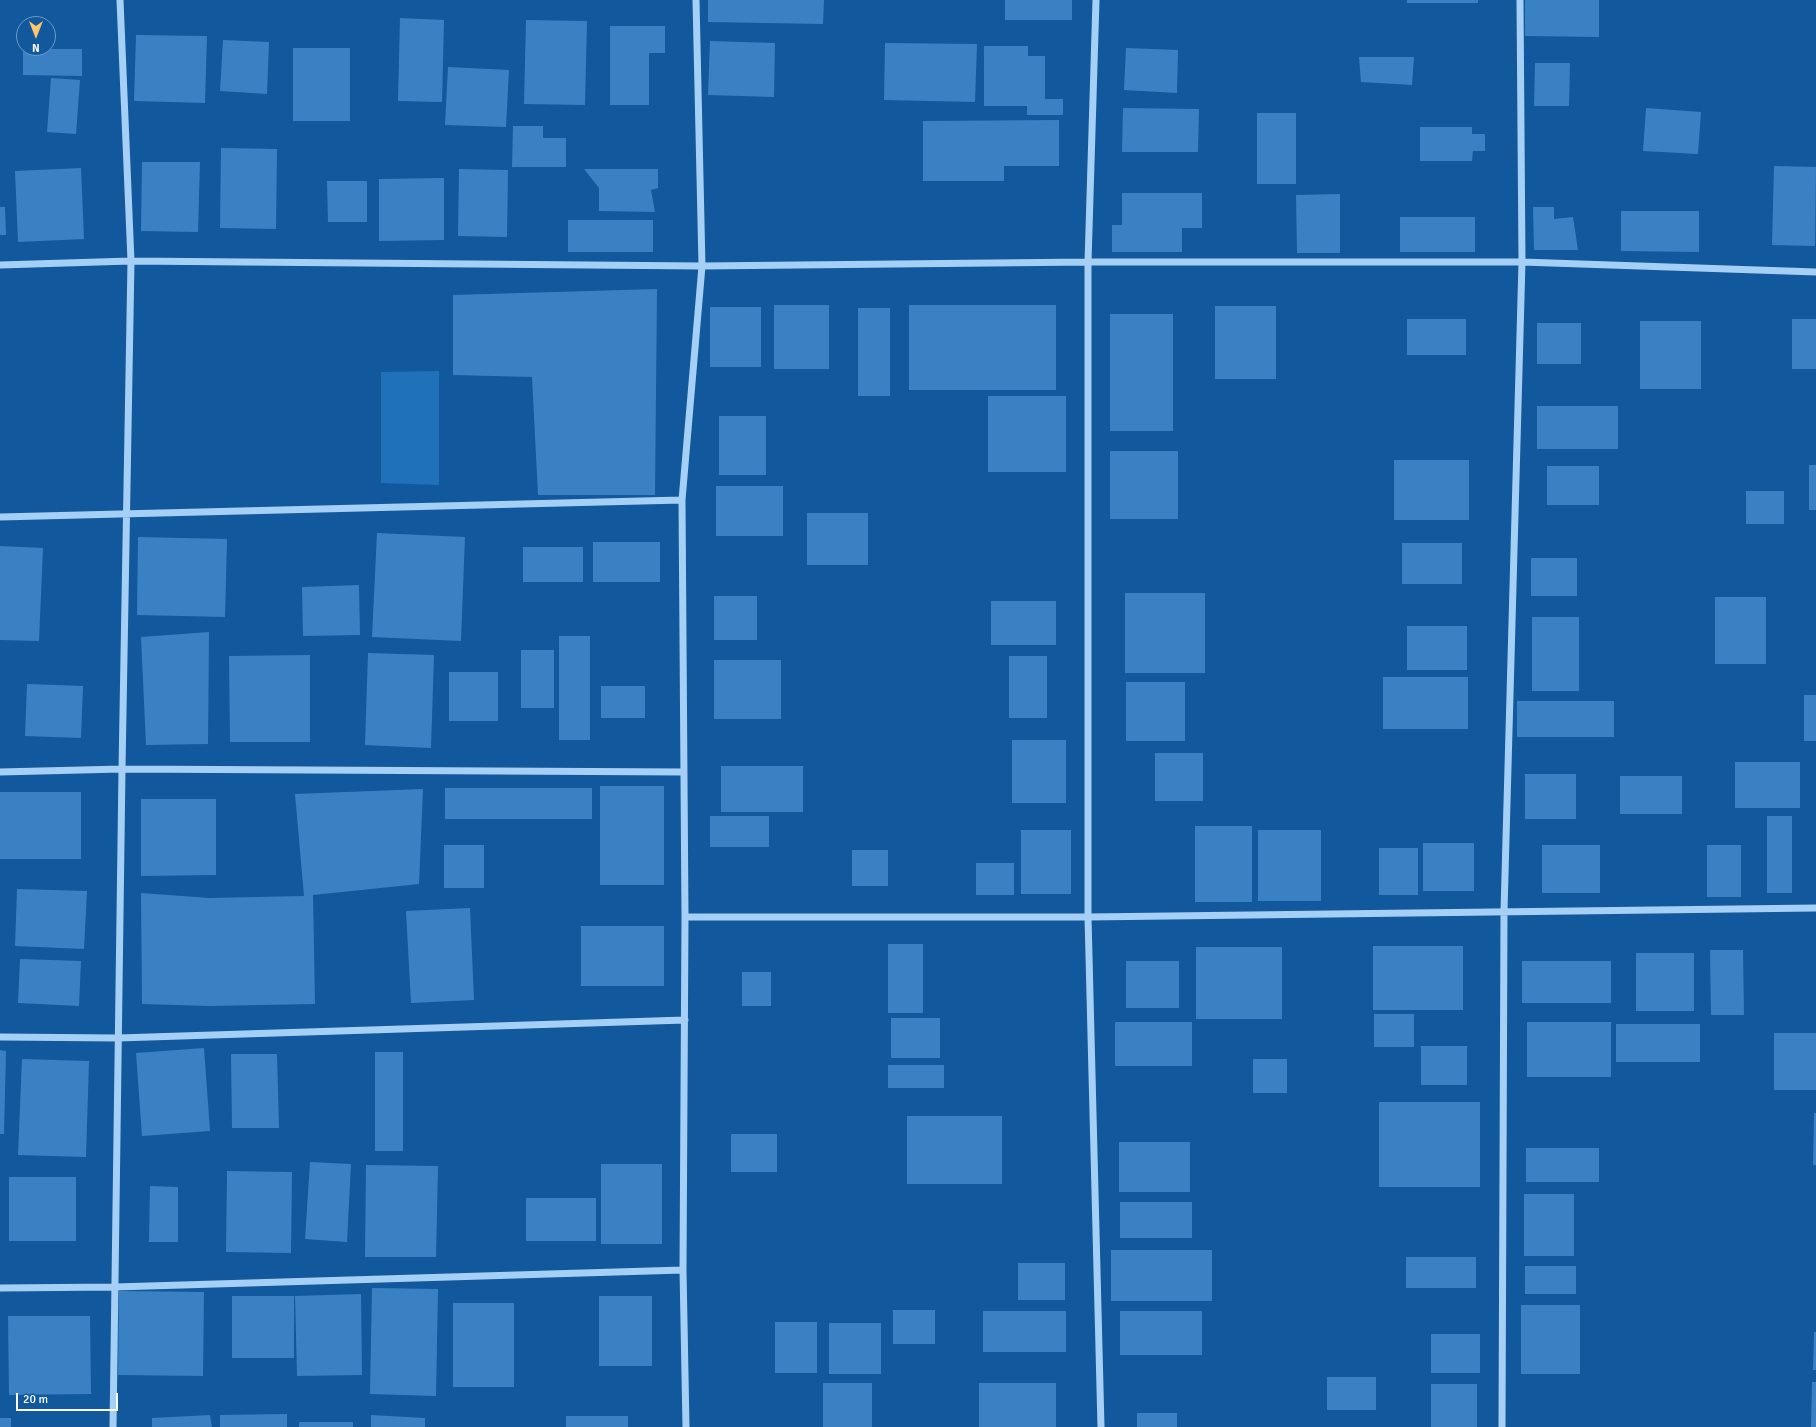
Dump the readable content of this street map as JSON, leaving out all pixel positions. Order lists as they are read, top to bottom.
{
  "scale_bar": "20 m",
  "north": "bottom"
}
